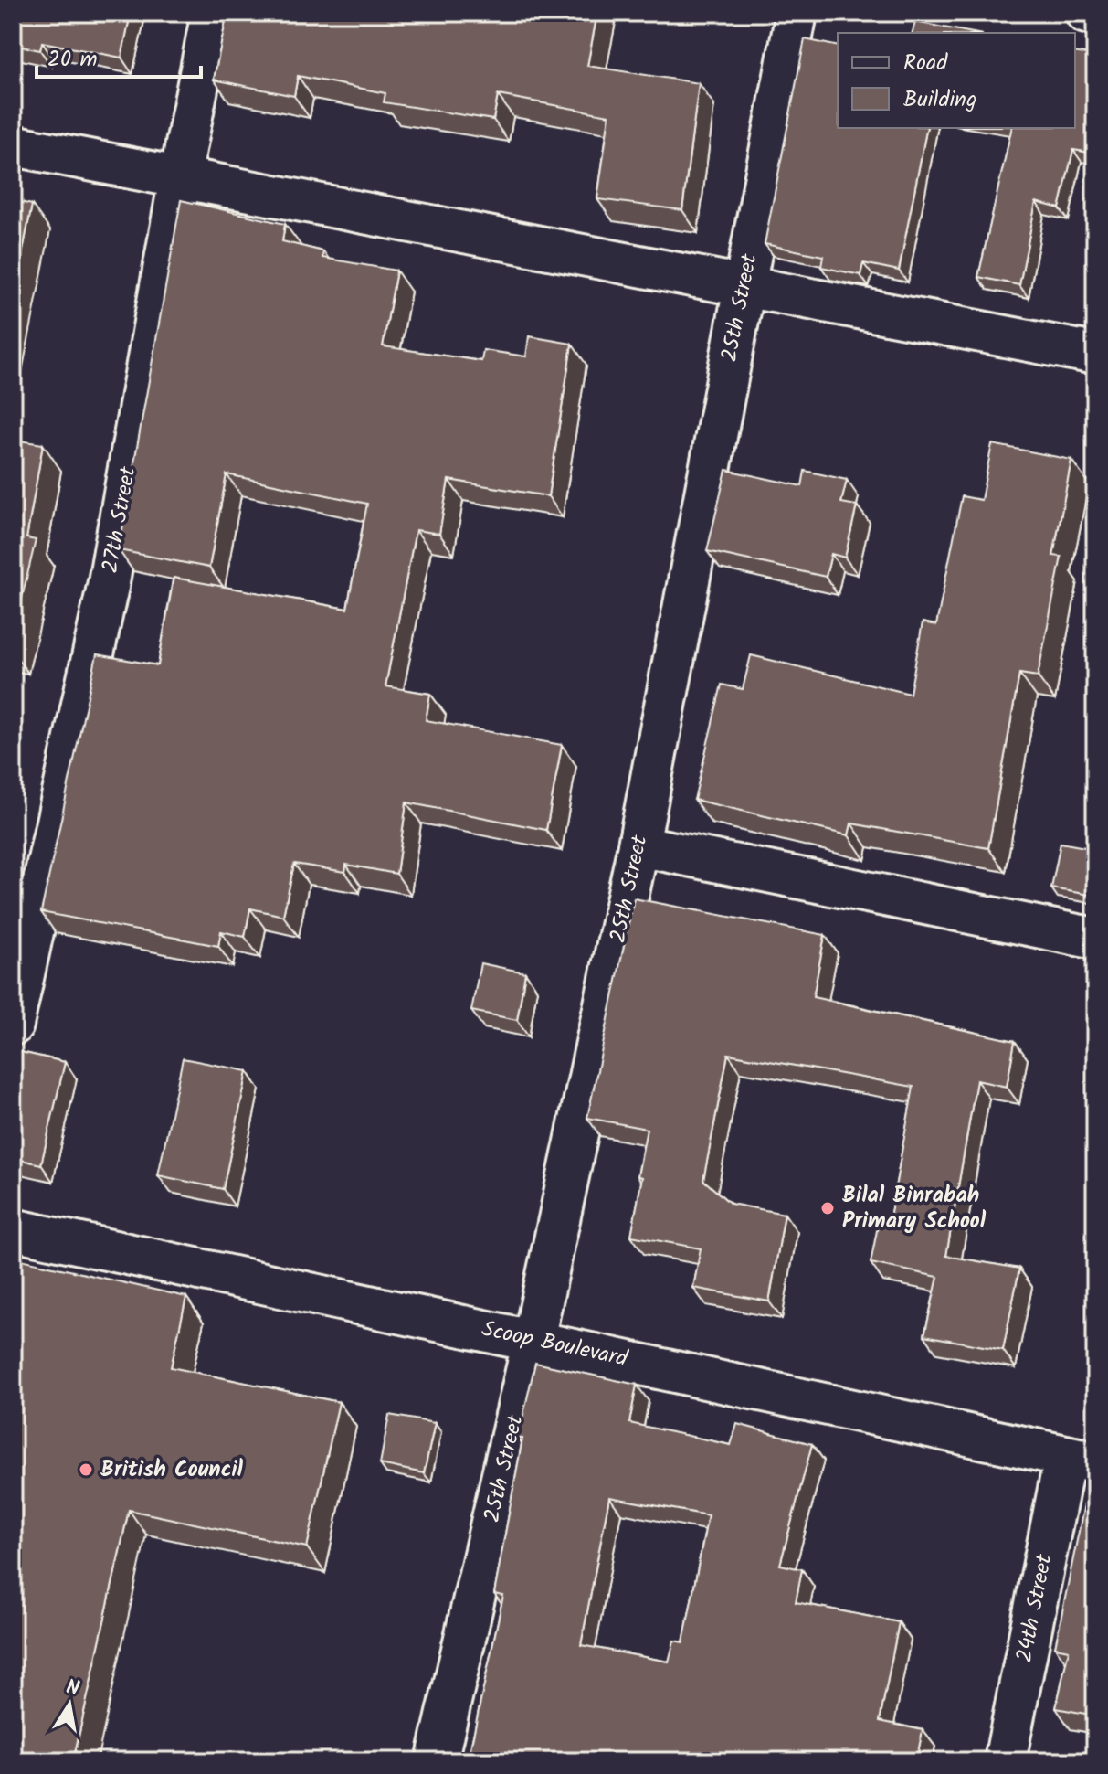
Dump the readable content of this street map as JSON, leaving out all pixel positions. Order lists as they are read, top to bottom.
{
  "streets": {
    "street": [
      "25th Street",
      "27th Street",
      "Scoop Boulevard",
      "24th Street"
    ]
  },
  "crossings": [
    ["25th Street", "Scoop Boulevard"],
    ["Scoop Boulevard", "24th Street"]
  ],
  "places": ["Bilal Binrabah Primary School", "British Council"],
  "legend": ["Road", "Building"],
  "scale_bar": "20 m",
  "north": "top"
}
